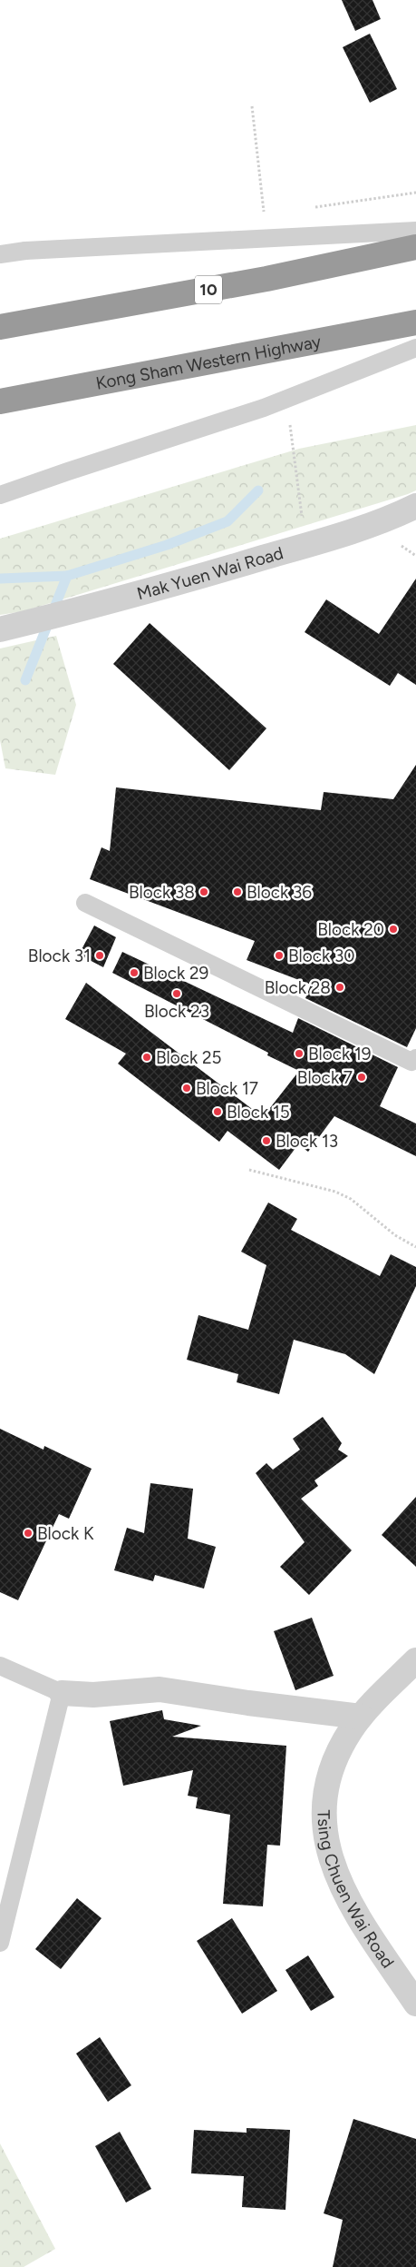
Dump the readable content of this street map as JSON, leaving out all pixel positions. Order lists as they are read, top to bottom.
{
  "streets": {
    "highway": ["10", "Kong Sham Western Highway"],
    "street": ["Mak Yuen Wai Road", "Tsing Chuen Wai Road"]
  },
  "places": [
    "Block 38",
    "Block 36",
    "Block 20",
    "Block 31",
    "Block 30",
    "Block 29",
    "Block 28",
    "Block 23",
    "Block 19",
    "Block 25",
    "Block 7",
    "Block 17",
    "Block 15",
    "Block 13",
    "Block K"
  ]
}
